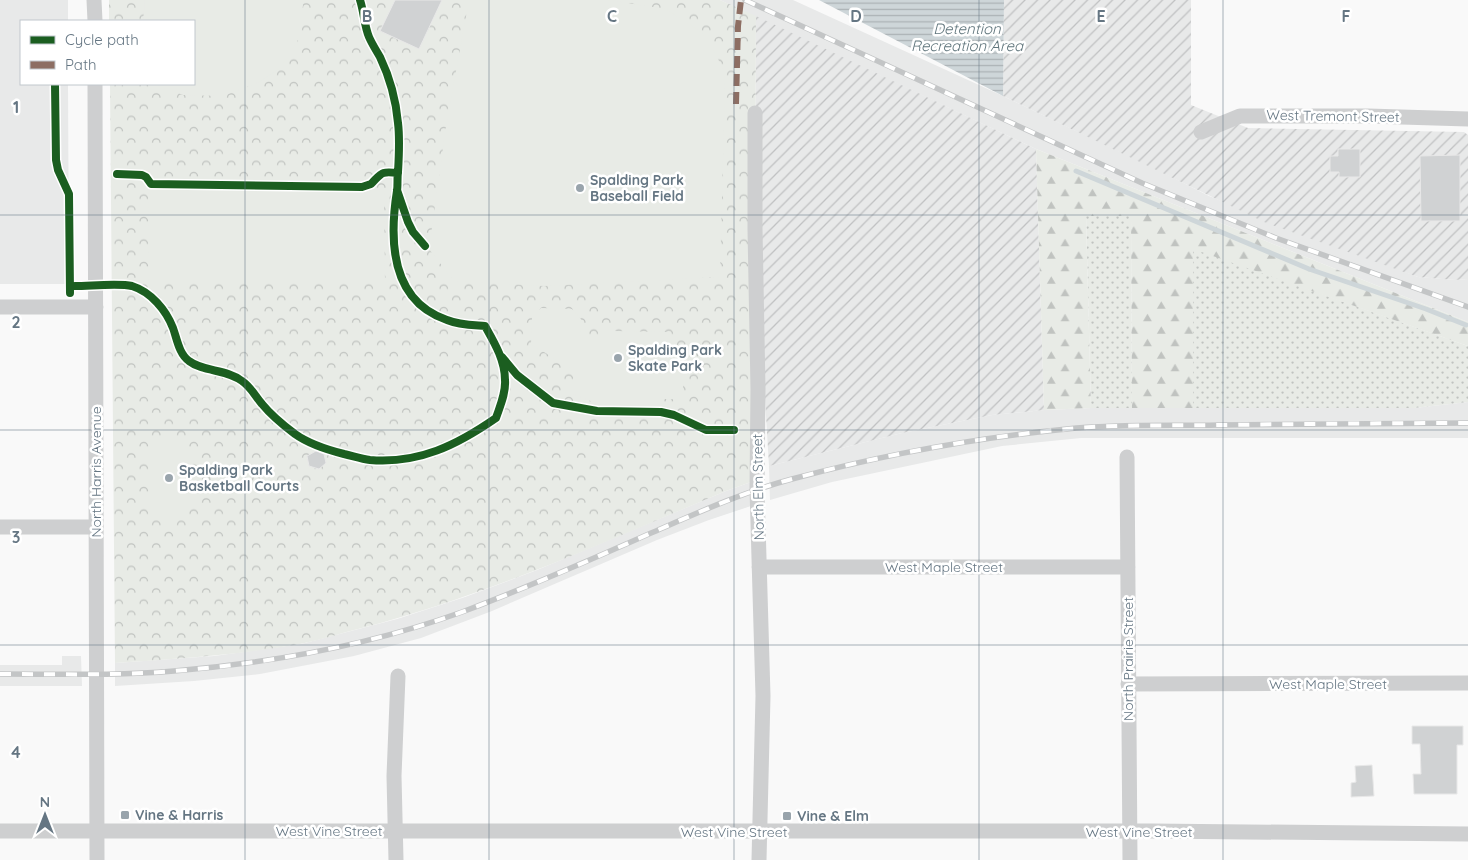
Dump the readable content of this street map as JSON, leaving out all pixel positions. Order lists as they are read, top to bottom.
{
  "streets": {
    "street": [
      "West Tremont Street",
      "North Harris Avenue",
      "North Elm Street",
      "West Maple Street",
      "North Prairie Street",
      "West Vine Street"
    ]
  },
  "crossings": [
    ["North Harris Avenue", "West Vine Street"],
    ["North Elm Street", "West Maple Street"],
    ["North Elm Street", "West Vine Street"],
    ["West Maple Street", "North Prairie Street"],
    ["North Prairie Street", "West Vine Street"]
  ],
  "water": ["Detention Recreation Area"],
  "places": {
    "other": ["Spalding Park Baseball Field", "Spalding Park Skate Park", "Spalding Park Basketball Courts"],
    "transit": ["Vine & Harris", "Vine & Elm"]
  },
  "legend": ["Cycle path", "Path"],
  "north": "top",
  "grid": {
    "columns": [
      "B",
      "C",
      "D",
      "E",
      "F"
    ],
    "rows": [
      "1",
      "2",
      "3",
      "4"
    ]
  }
}
